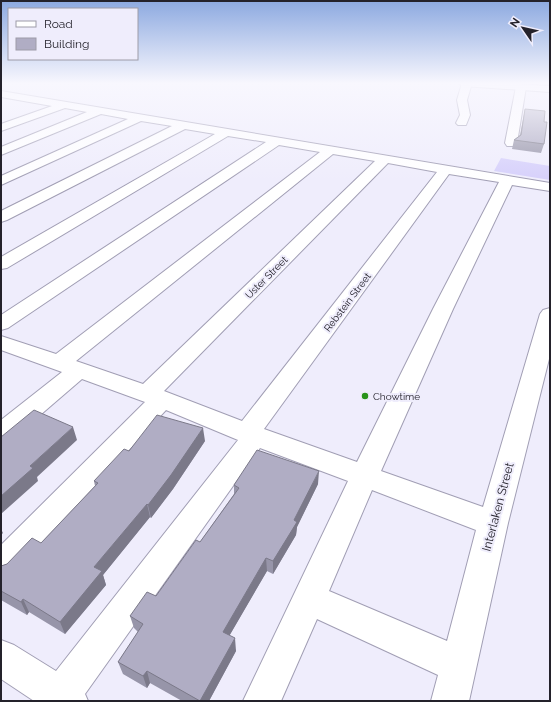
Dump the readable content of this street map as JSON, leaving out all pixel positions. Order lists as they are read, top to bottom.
{
  "streets": {
    "street": ["Uster Street", "Rebstein Street", "Interlaken Street"]
  },
  "places": ["Chowtime"],
  "legend": ["Road", "Building"],
  "north": "top left"
}
